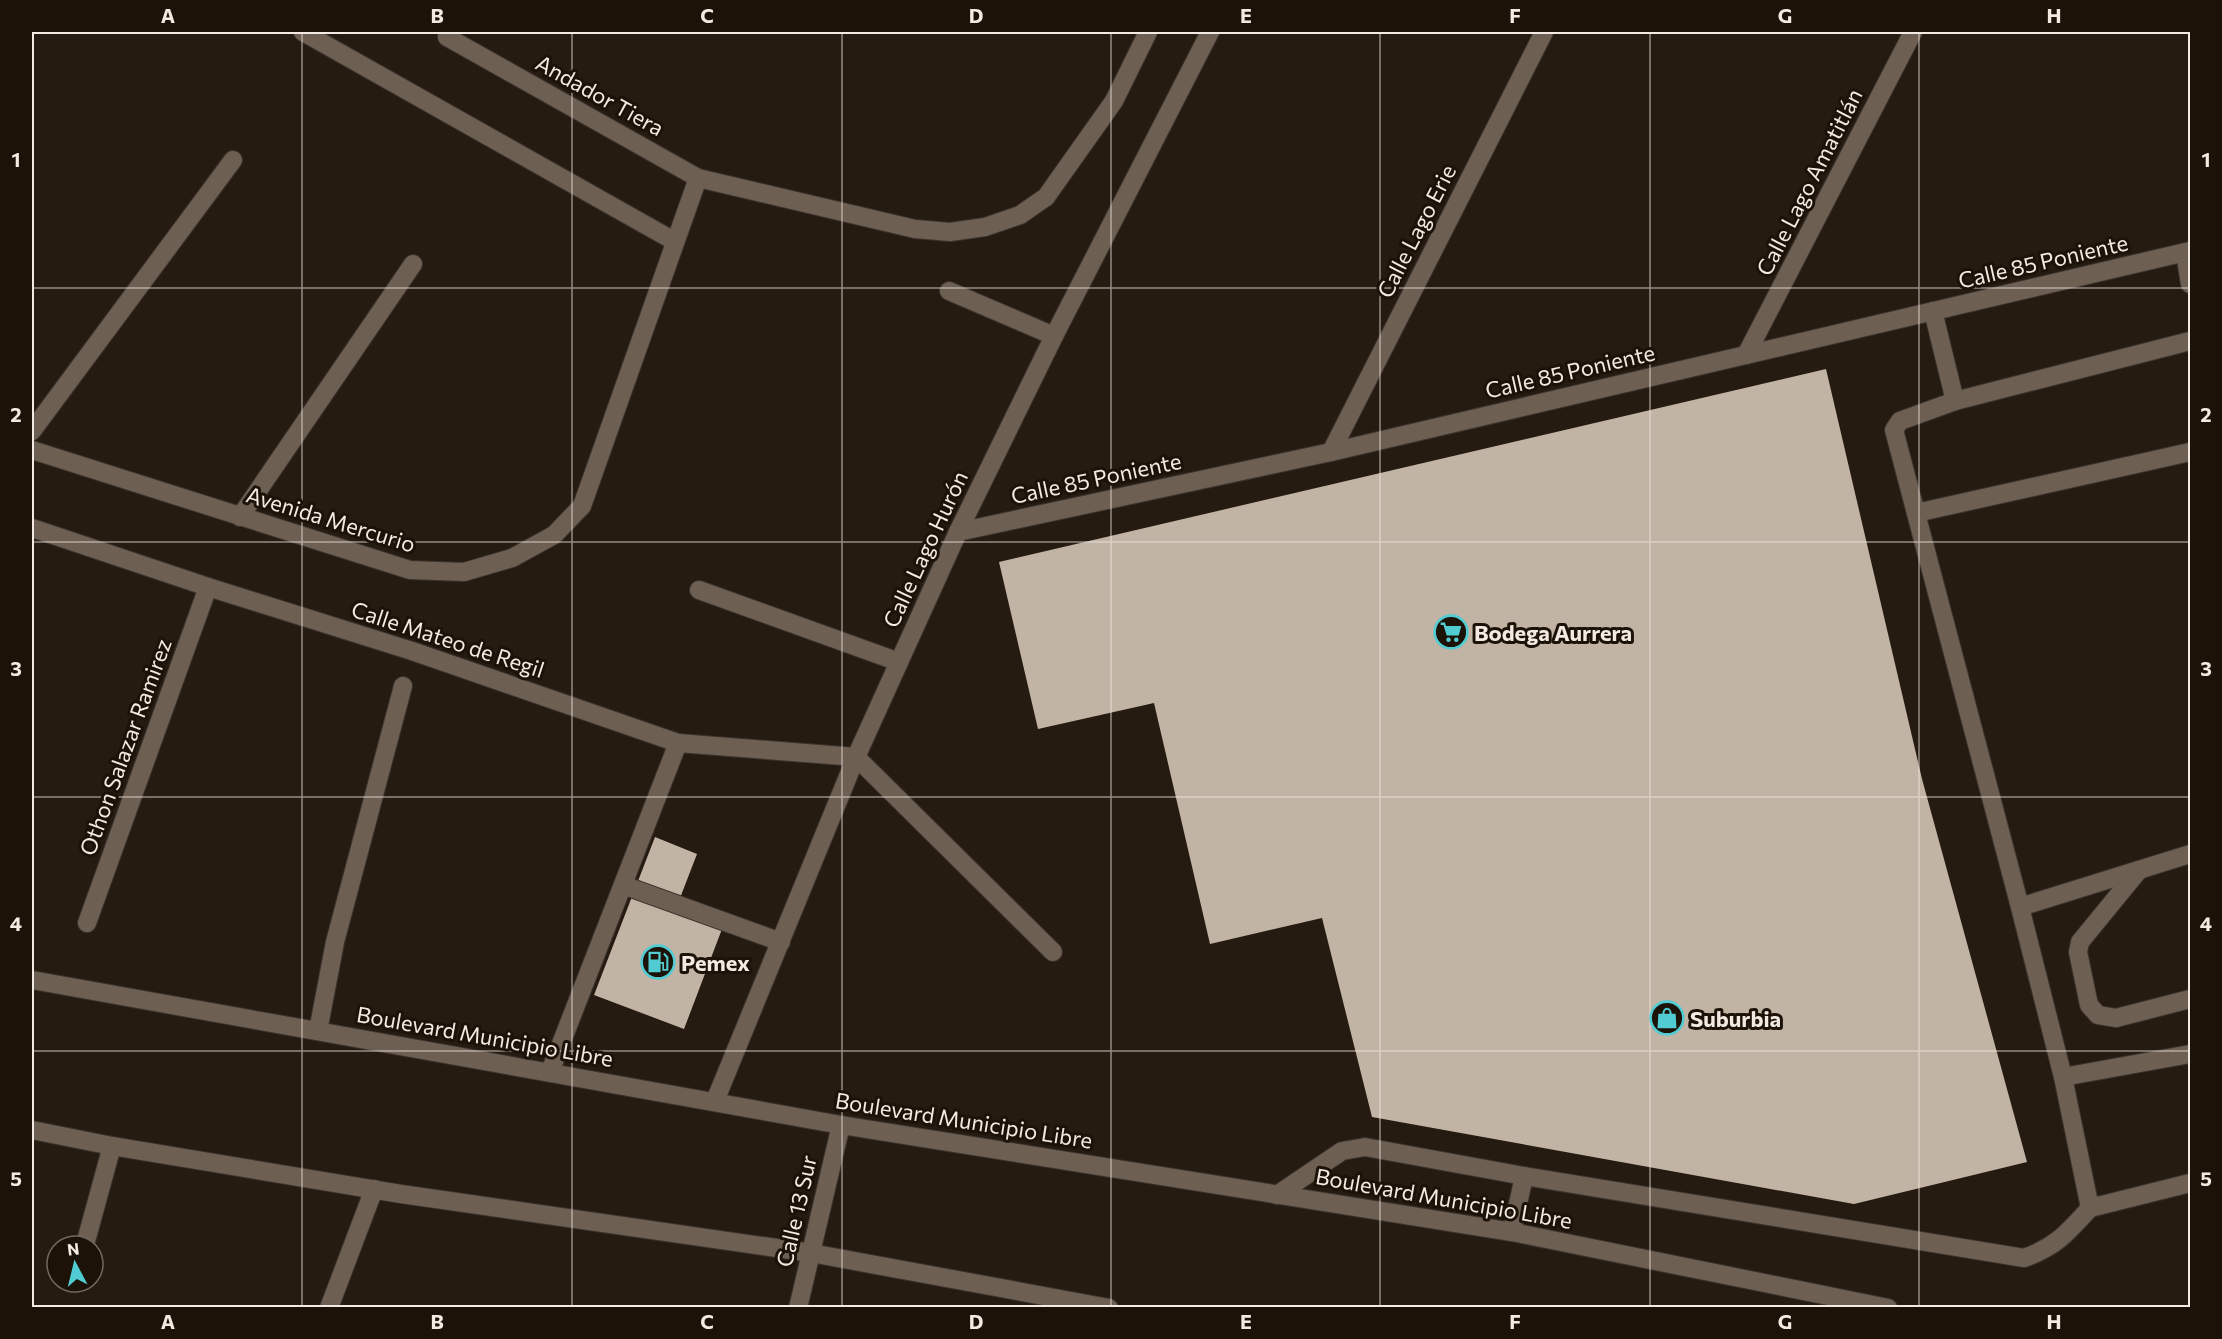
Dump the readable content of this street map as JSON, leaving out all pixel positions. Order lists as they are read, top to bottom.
{
  "streets": {
    "street": [
      "Andador Tiera",
      "Calle Lago Amatitlán",
      "Calle Lago Erie",
      "Calle 85 Poniente",
      "Avenida Mercurio",
      "Calle Lago Hurón",
      "Calle Mateo de Regil",
      "Othon Salazar Ramirez",
      "Boulevard Municipio Libre",
      "Calle 13 Sur"
    ]
  },
  "crossings": [
    ["Andador Tiera", "Avenida Mercurio"],
    ["Calle Lago Amatitlán", "Calle 85 Poniente"],
    ["Calle Lago Erie", "Calle 85 Poniente"],
    ["Calle 85 Poniente", "Calle Lago Hurón"],
    ["Calle Lago Hurón", "Calle Mateo de Regil"],
    ["Calle Lago Hurón", "Boulevard Municipio Libre"],
    ["Calle Mateo de Regil", "Othon Salazar Ramirez"],
    ["Boulevard Municipio Libre", "Calle 13 Sur"]
  ],
  "places": {
    "supermarket": ["Bodega Aurrera"],
    "fuel station": ["Pemex"],
    "shop": ["Suburbia"]
  },
  "north": "top",
  "grid": {
    "columns": [
      "A",
      "B",
      "C",
      "D",
      "E",
      "F",
      "G",
      "H"
    ],
    "rows": [
      "1",
      "2",
      "3",
      "4",
      "5"
    ]
  }
}
